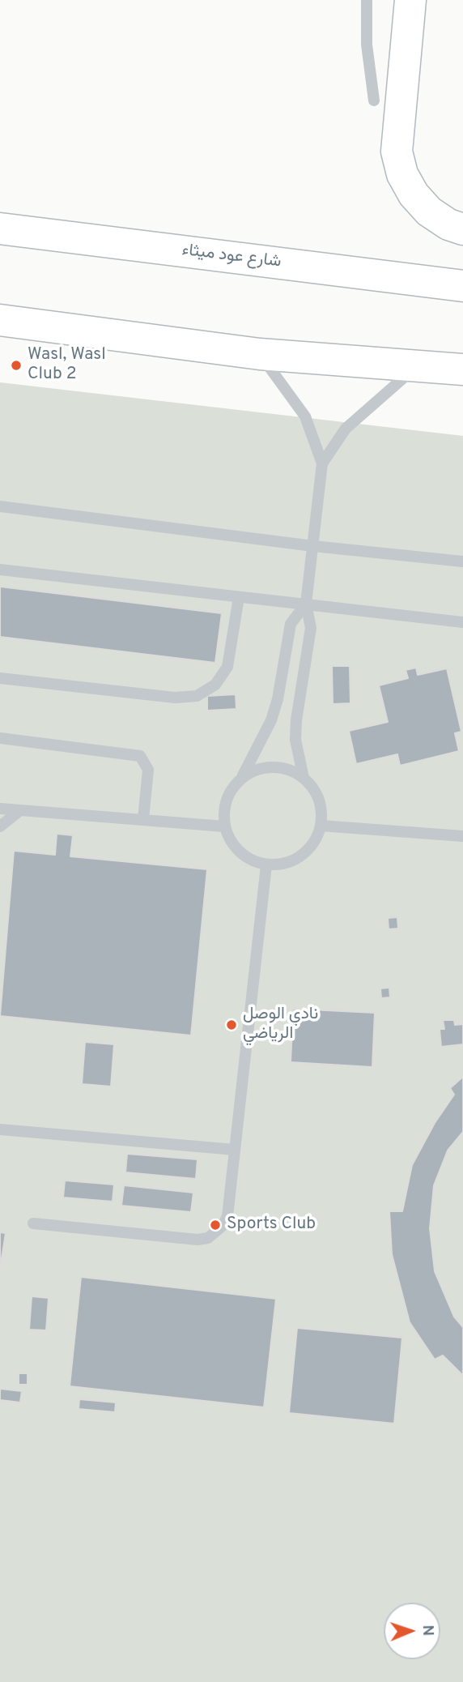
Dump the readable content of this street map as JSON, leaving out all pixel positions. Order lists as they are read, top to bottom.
{
  "streets": {
    "main road": ["شارع عود ميثاء"]
  },
  "places": ["Wasl, Wasl Club 2", "نادي الوصل الرياضي", "Sports Club"],
  "north": "right"
}
